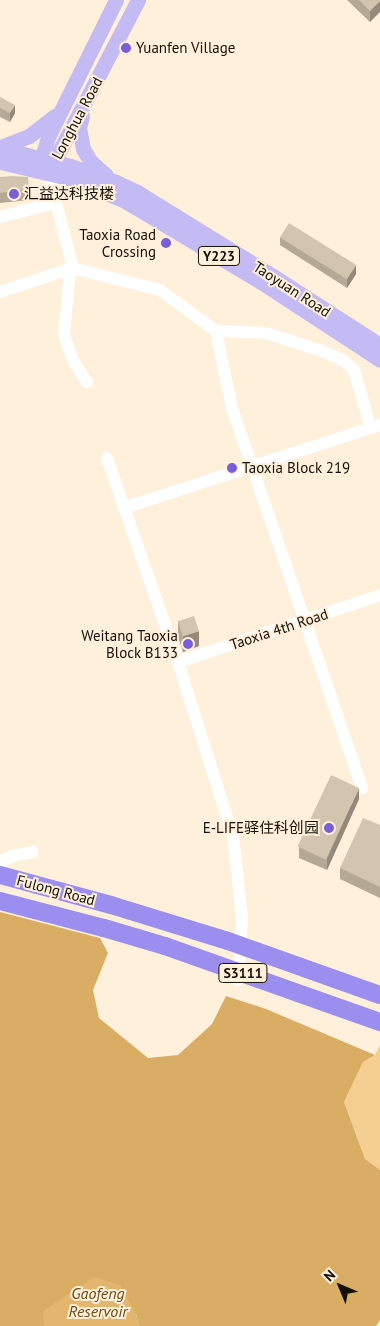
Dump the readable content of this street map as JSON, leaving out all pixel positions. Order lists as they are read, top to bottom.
{
  "streets": {
    "highway": ["Fulong Road", "S3111"],
    "main road": ["Longhua Road", "Y223", "Taoyuan Road"],
    "street": ["Taoxia 4th Road"]
  },
  "crossings": [
    ["Longhua Road", "Taoyuan Road"]
  ],
  "water": ["Gaofeng Reservoir"],
  "places": [
    "Yuanfen Village",
    "汇益达科技楼",
    "Taoxia Road Crossing",
    "Taoxia Block 219",
    "Weitang Taoxia Block B133",
    "E-LIFE驿住科创园"
  ],
  "north": "top left"
}
